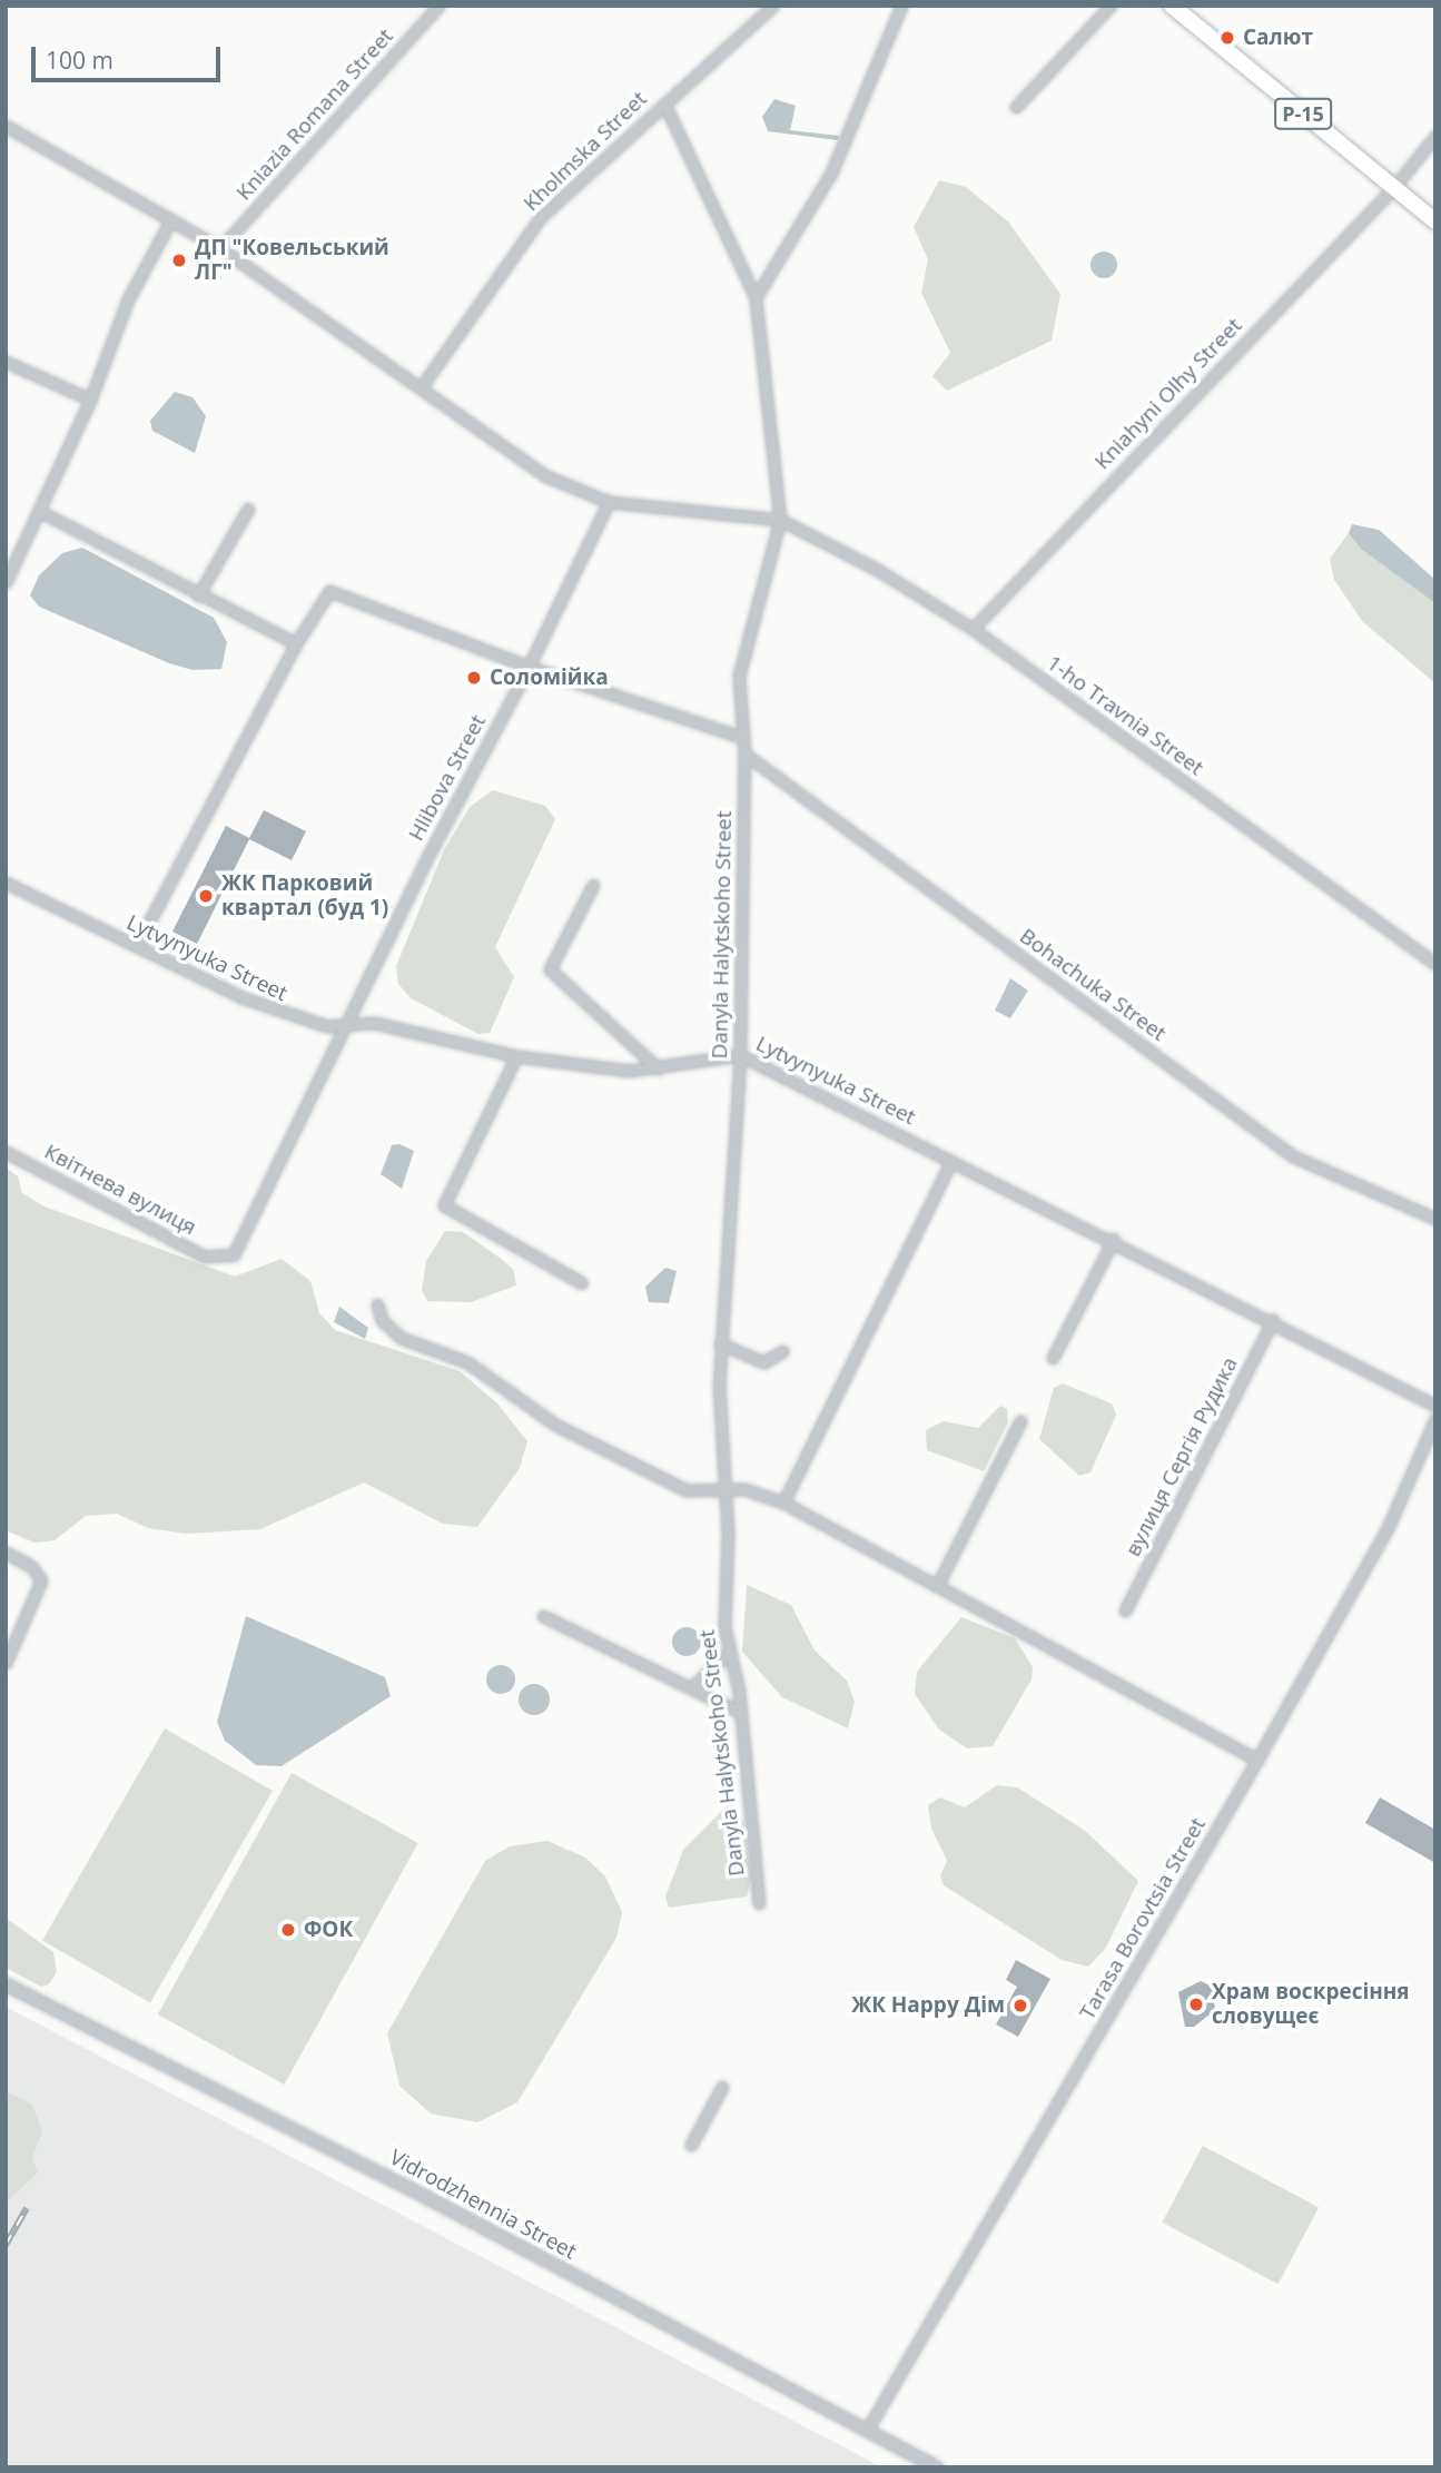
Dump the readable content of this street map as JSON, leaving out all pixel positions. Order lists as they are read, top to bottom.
{
  "streets": {
    "main road": ["Р-15"],
    "street": [
      "Kniazia Romana Street",
      "Kholmska Street",
      "Kniahyni Olhy Street",
      "1-ho Travnia Street",
      "Hlibova Street",
      "Danyla Halytskoho Street",
      "Lytvynyuka Street",
      "Bohachuka Street",
      "Квітнева вулиця",
      "вулиця Сергія Рудика",
      "Tarasa Borovtsia Street",
      "Vidrodzhennia Street"
    ]
  },
  "crossings": [
    ["Р-15", "Kniahyni Olhy Street"],
    ["Kholmska Street", "Danyla Halytskoho Street"],
    ["Kniahyni Olhy Street", "1-ho Travnia Street"],
    ["1-ho Travnia Street", "Danyla Halytskoho Street"],
    ["Hlibova Street", "Lytvynyuka Street"],
    ["Hlibova Street", "Квітнева вулиця"],
    ["Danyla Halytskoho Street", "Lytvynyuka Street"],
    ["Danyla Halytskoho Street", "Bohachuka Street"],
    ["Lytvynyuka Street", "вулиця Сергія Рудика"],
    ["Tarasa Borovtsia Street", "Vidrodzhennia Street"]
  ],
  "places": [
    "Салют",
    "ДП \"Ковельський ЛГ\"",
    "Соломійка",
    "ЖК Парковий квартал (буд 1)",
    "ФОК",
    "Храм воскресіння словущеє",
    "ЖК Happy Дім"
  ],
  "scale_bar": "100 m"
}
